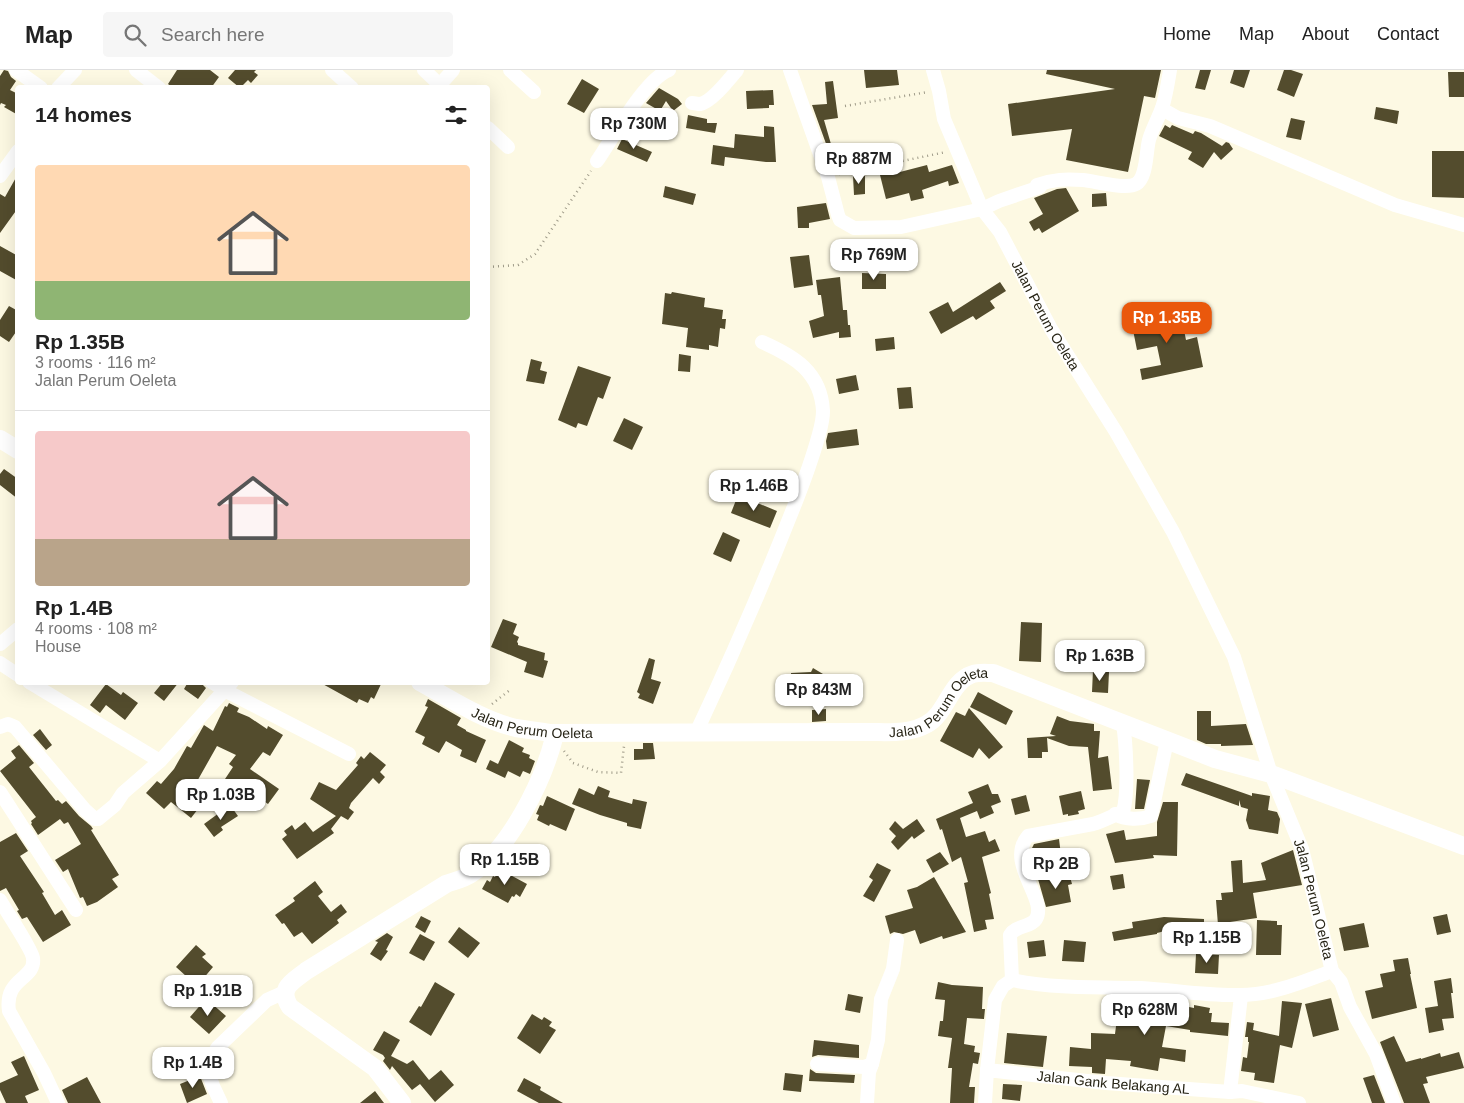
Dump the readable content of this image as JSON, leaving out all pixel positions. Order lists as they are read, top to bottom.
{
  "streets": {
    "street": ["Jalan Perum Oeleta", "Jalan Gank Belakang AL"]
  },
  "page": {
    "header": "Map",
    "search": "Search here",
    "nav": [
      "Home",
      "Map",
      "About",
      "Contact"
    ],
    "heading": "14 homes",
    "price": [
      "Rp 730M",
      "Rp 887M",
      "Rp 769M",
      "Rp 1.35B",
      "Rp 1.46B",
      "Rp 1.63B",
      "Rp 843M",
      "Rp 1.03B",
      "Rp 1.15B",
      "Rp 2B",
      "Rp 1.15B",
      "Rp 1.91B",
      "Rp 628M",
      "Rp 1.4B"
    ],
    "list": [
      {
        "name": "Rp 1.35B",
        "note": "3 rooms · 116 m² · Jalan Perum Oeleta"
      },
      {
        "name": "Rp 1.4B",
        "note": "4 rooms · 108 m² · House"
      }
    ]
  }
}
